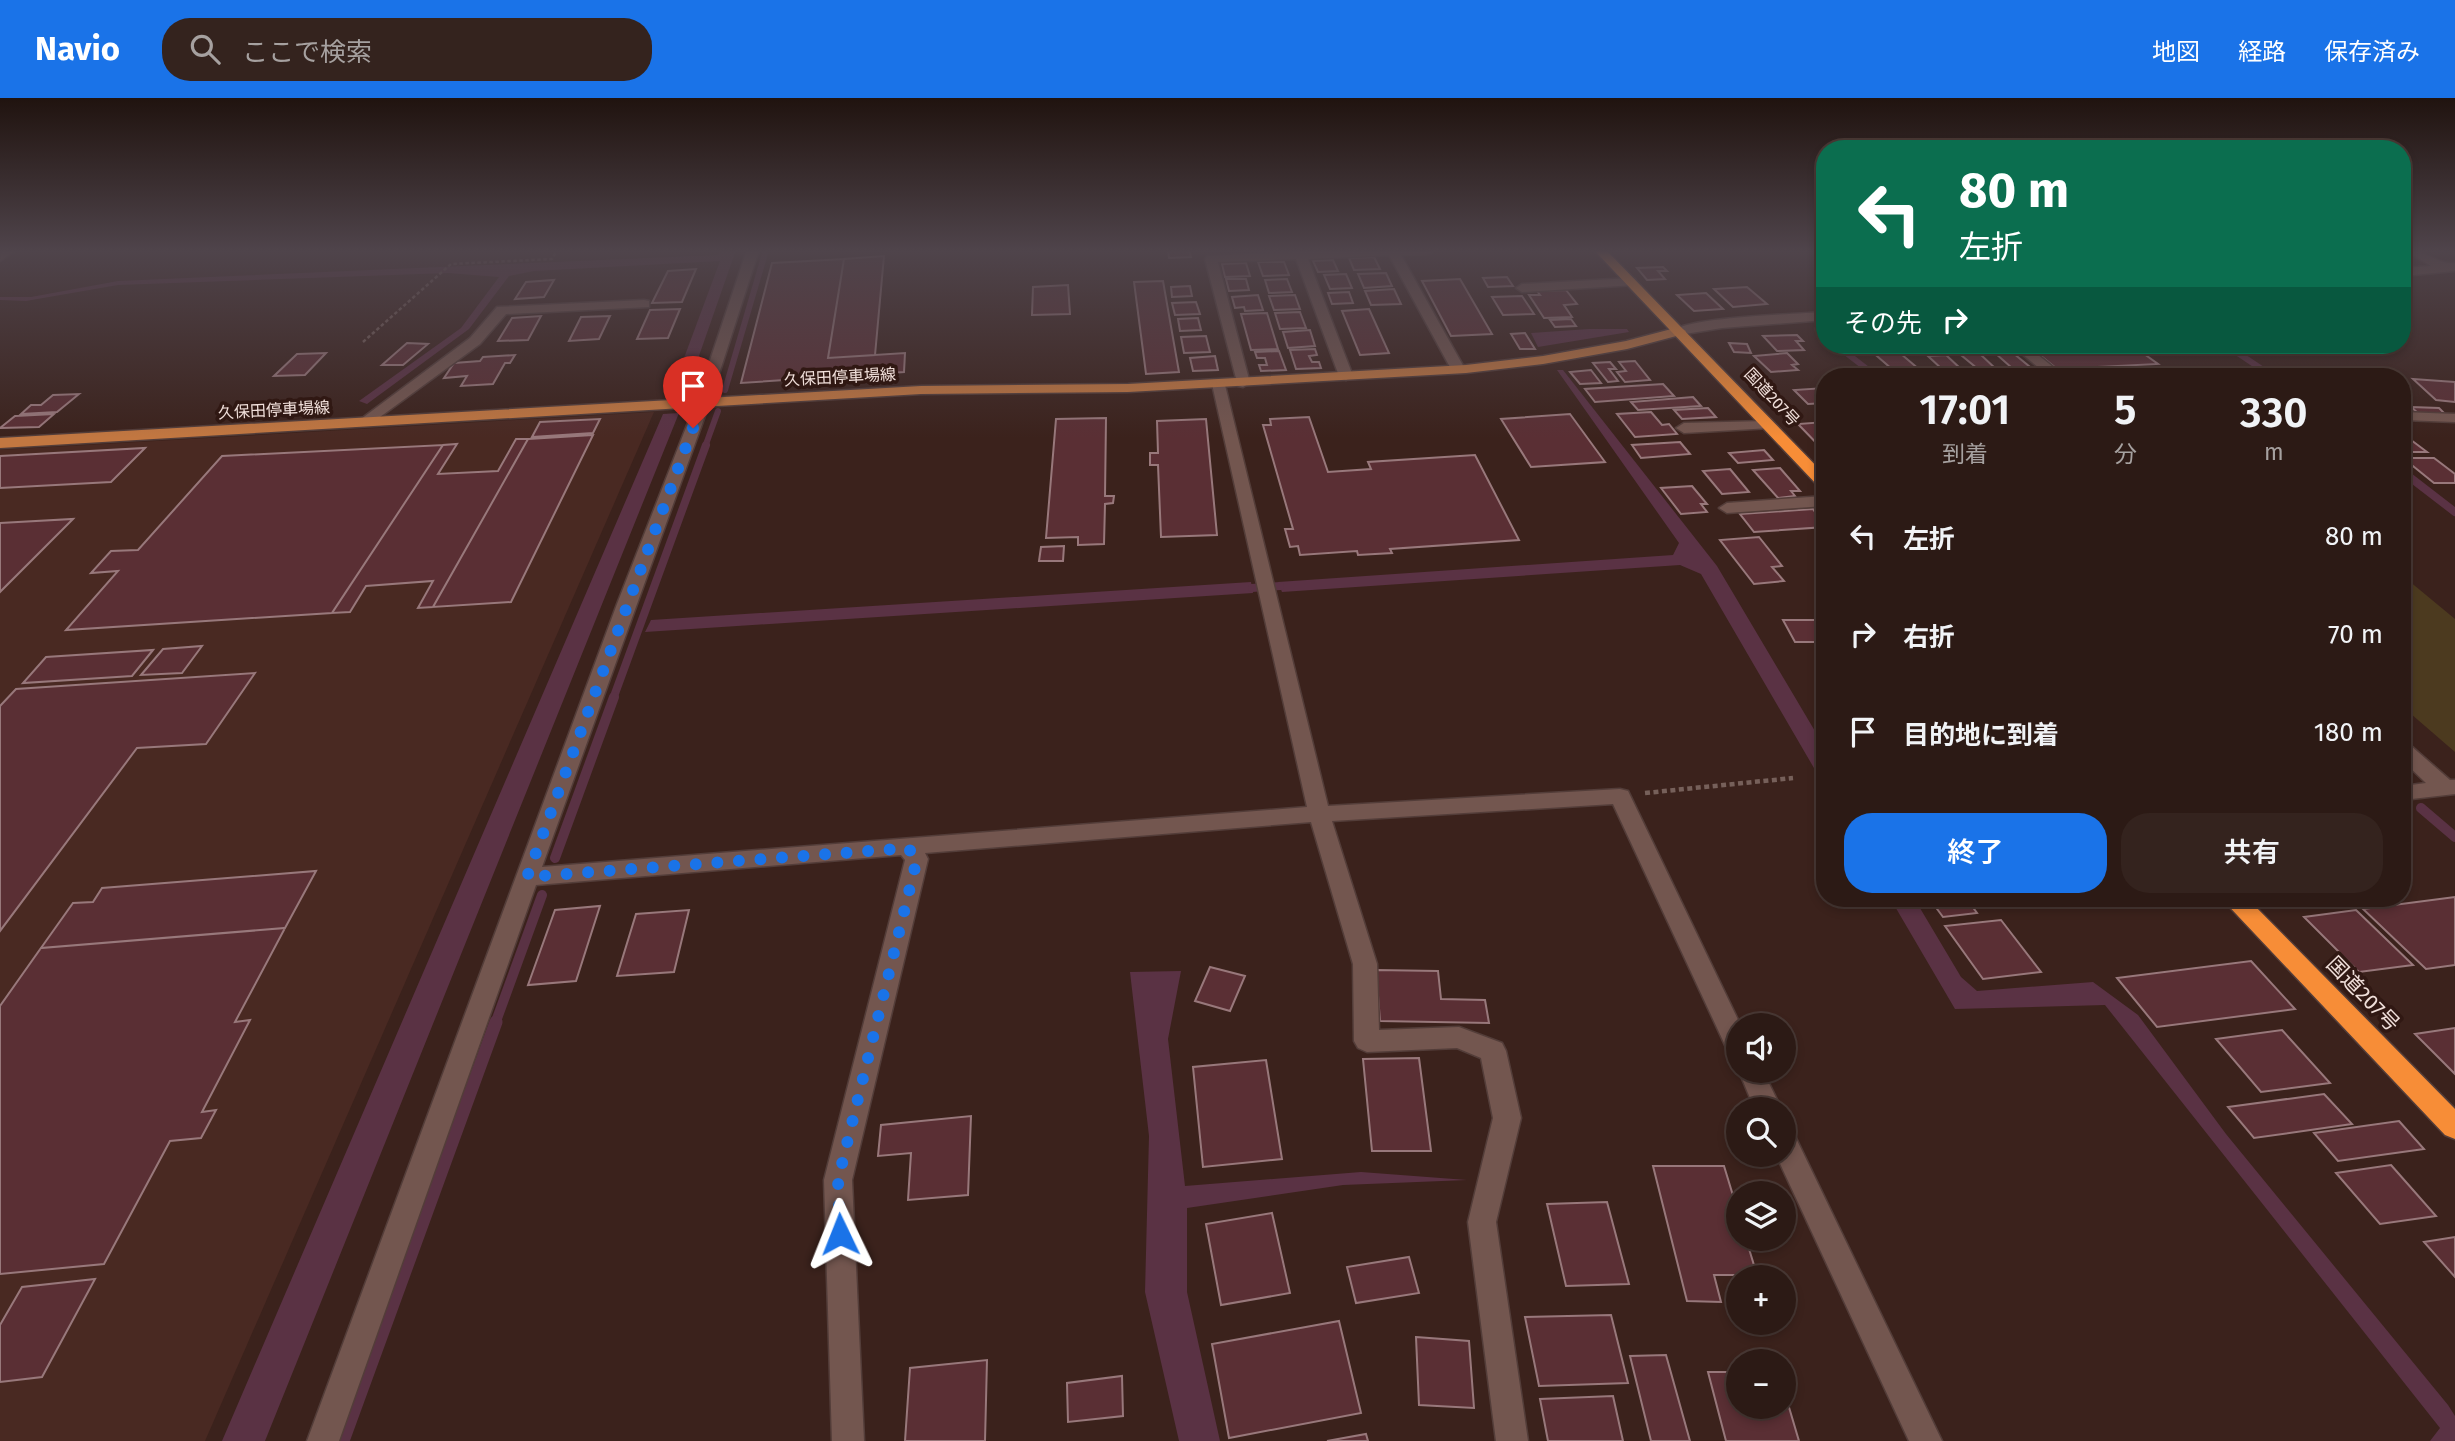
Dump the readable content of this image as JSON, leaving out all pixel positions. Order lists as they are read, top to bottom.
{
  "streets": {
    "highway": ["国道207号"],
    "main road": ["久保田停車場線"]
  },
  "crossings": [
    ["久保田停車場線", "国道207号"]
  ],
  "page": {
    "header": "Navio",
    "search": "ここで検索",
    "nav": ["地図", "経路", "保存済み"],
    "turn": ["80 m", "左折"],
    "then": "その先",
    "eta": [
      "17:01",
      "到着",
      "5",
      "分",
      "330",
      "m"
    ],
    "list": [
      {
        "name": "左折",
        "value": "80 m"
      },
      {
        "name": "右折",
        "value": "70 m"
      },
      {
        "name": "目的地に到着",
        "value": "180 m"
      }
    ],
    "buttons": ["終了", "共有"],
    "map_buttons": ["+", "−"]
  }
}
